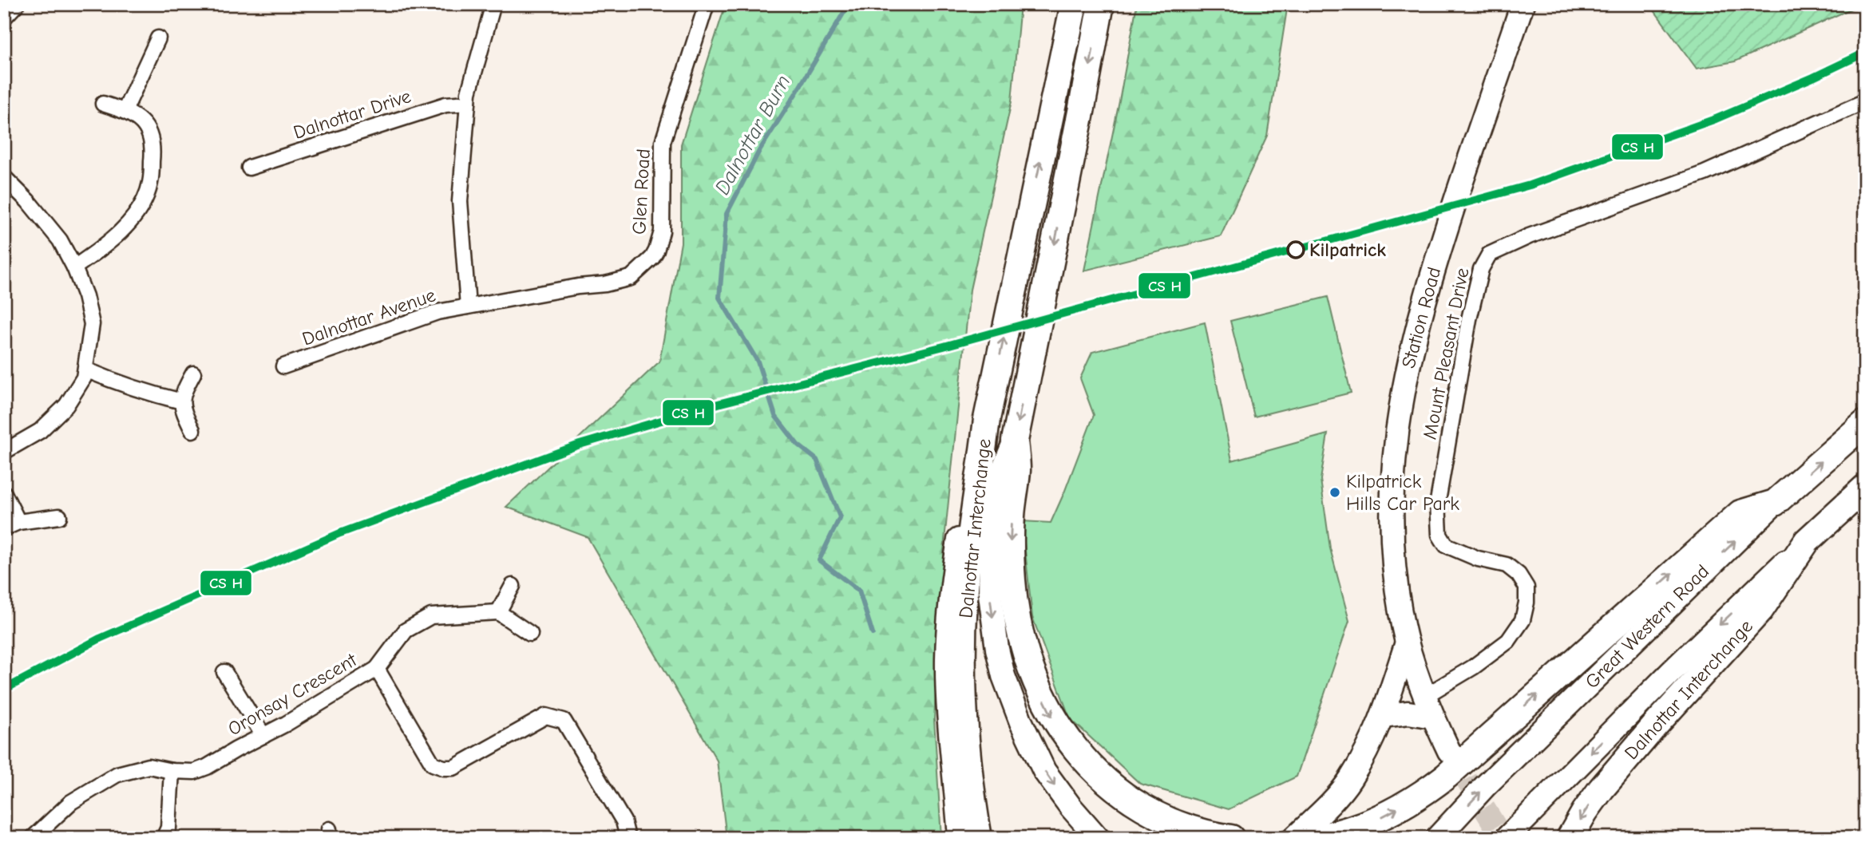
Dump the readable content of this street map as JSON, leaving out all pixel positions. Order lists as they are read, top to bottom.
{
  "streets": {
    "highway": ["Dalnottar Interchange", "Great Western Road"],
    "main road": ["Station Road"],
    "street": [
      "Dalnottar Drive",
      "Glen Road",
      "Dalnottar Avenue",
      "Mount Pleasant Drive",
      "Oronsay Crescent"
    ]
  },
  "crossings": [
    ["Glen Road", "Dalnottar Avenue"],
    ["Station Road", "Mount Pleasant Drive"]
  ],
  "water": ["Dalnottar Burn"],
  "places": ["Kilpatrick", "Kilpatrick Hills Car Park"]
}
